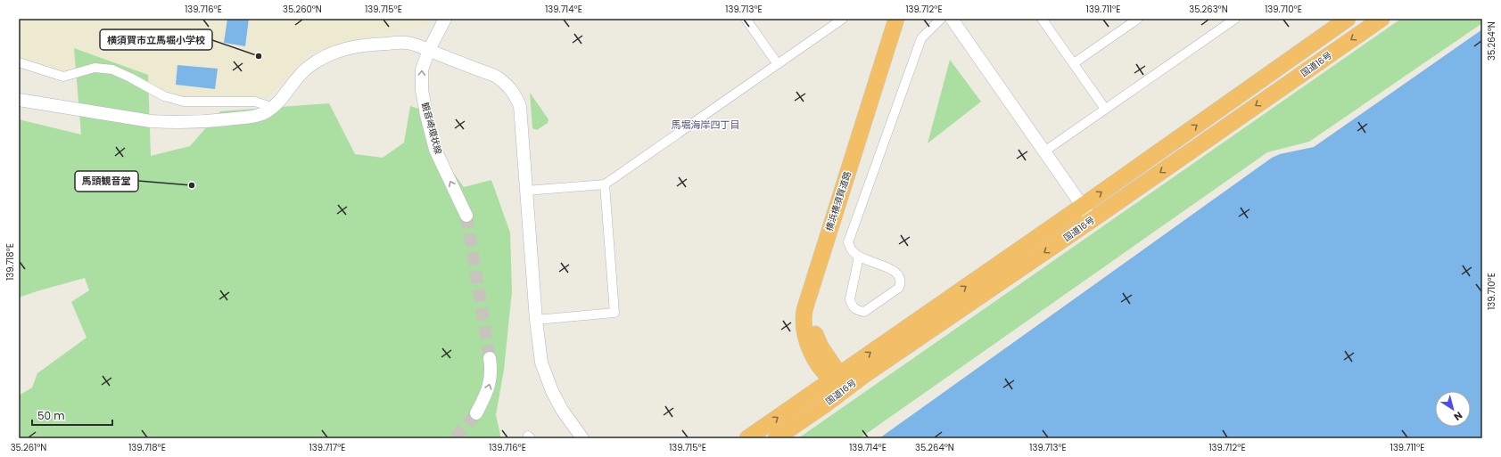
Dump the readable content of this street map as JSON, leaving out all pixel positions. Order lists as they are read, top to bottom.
{
  "streets": {
    "highway": ["国道16号", "横浜横須賀道路"],
    "street": ["観音崎環状線"]
  },
  "crossings": [
    ["国道16号", "横浜横須賀道路"]
  ],
  "one_way": ["観音崎環状線"],
  "districts": ["馬堀海岸四丁目"],
  "places": ["横須賀市立馬堀小学校", "馬頭観音堂"],
  "scale_bar": "50 m",
  "north": "bottom right",
  "coordinates": [
    "139.716°E",
    "35.260°N",
    "139.715°E",
    "139.714°E",
    "139.713°E",
    "139.712°E",
    "139.711°E",
    "35.263°N",
    "139.710°E",
    "35.264°N",
    "139.718°E",
    "35.261°N",
    "139.717°E"
  ]
}
